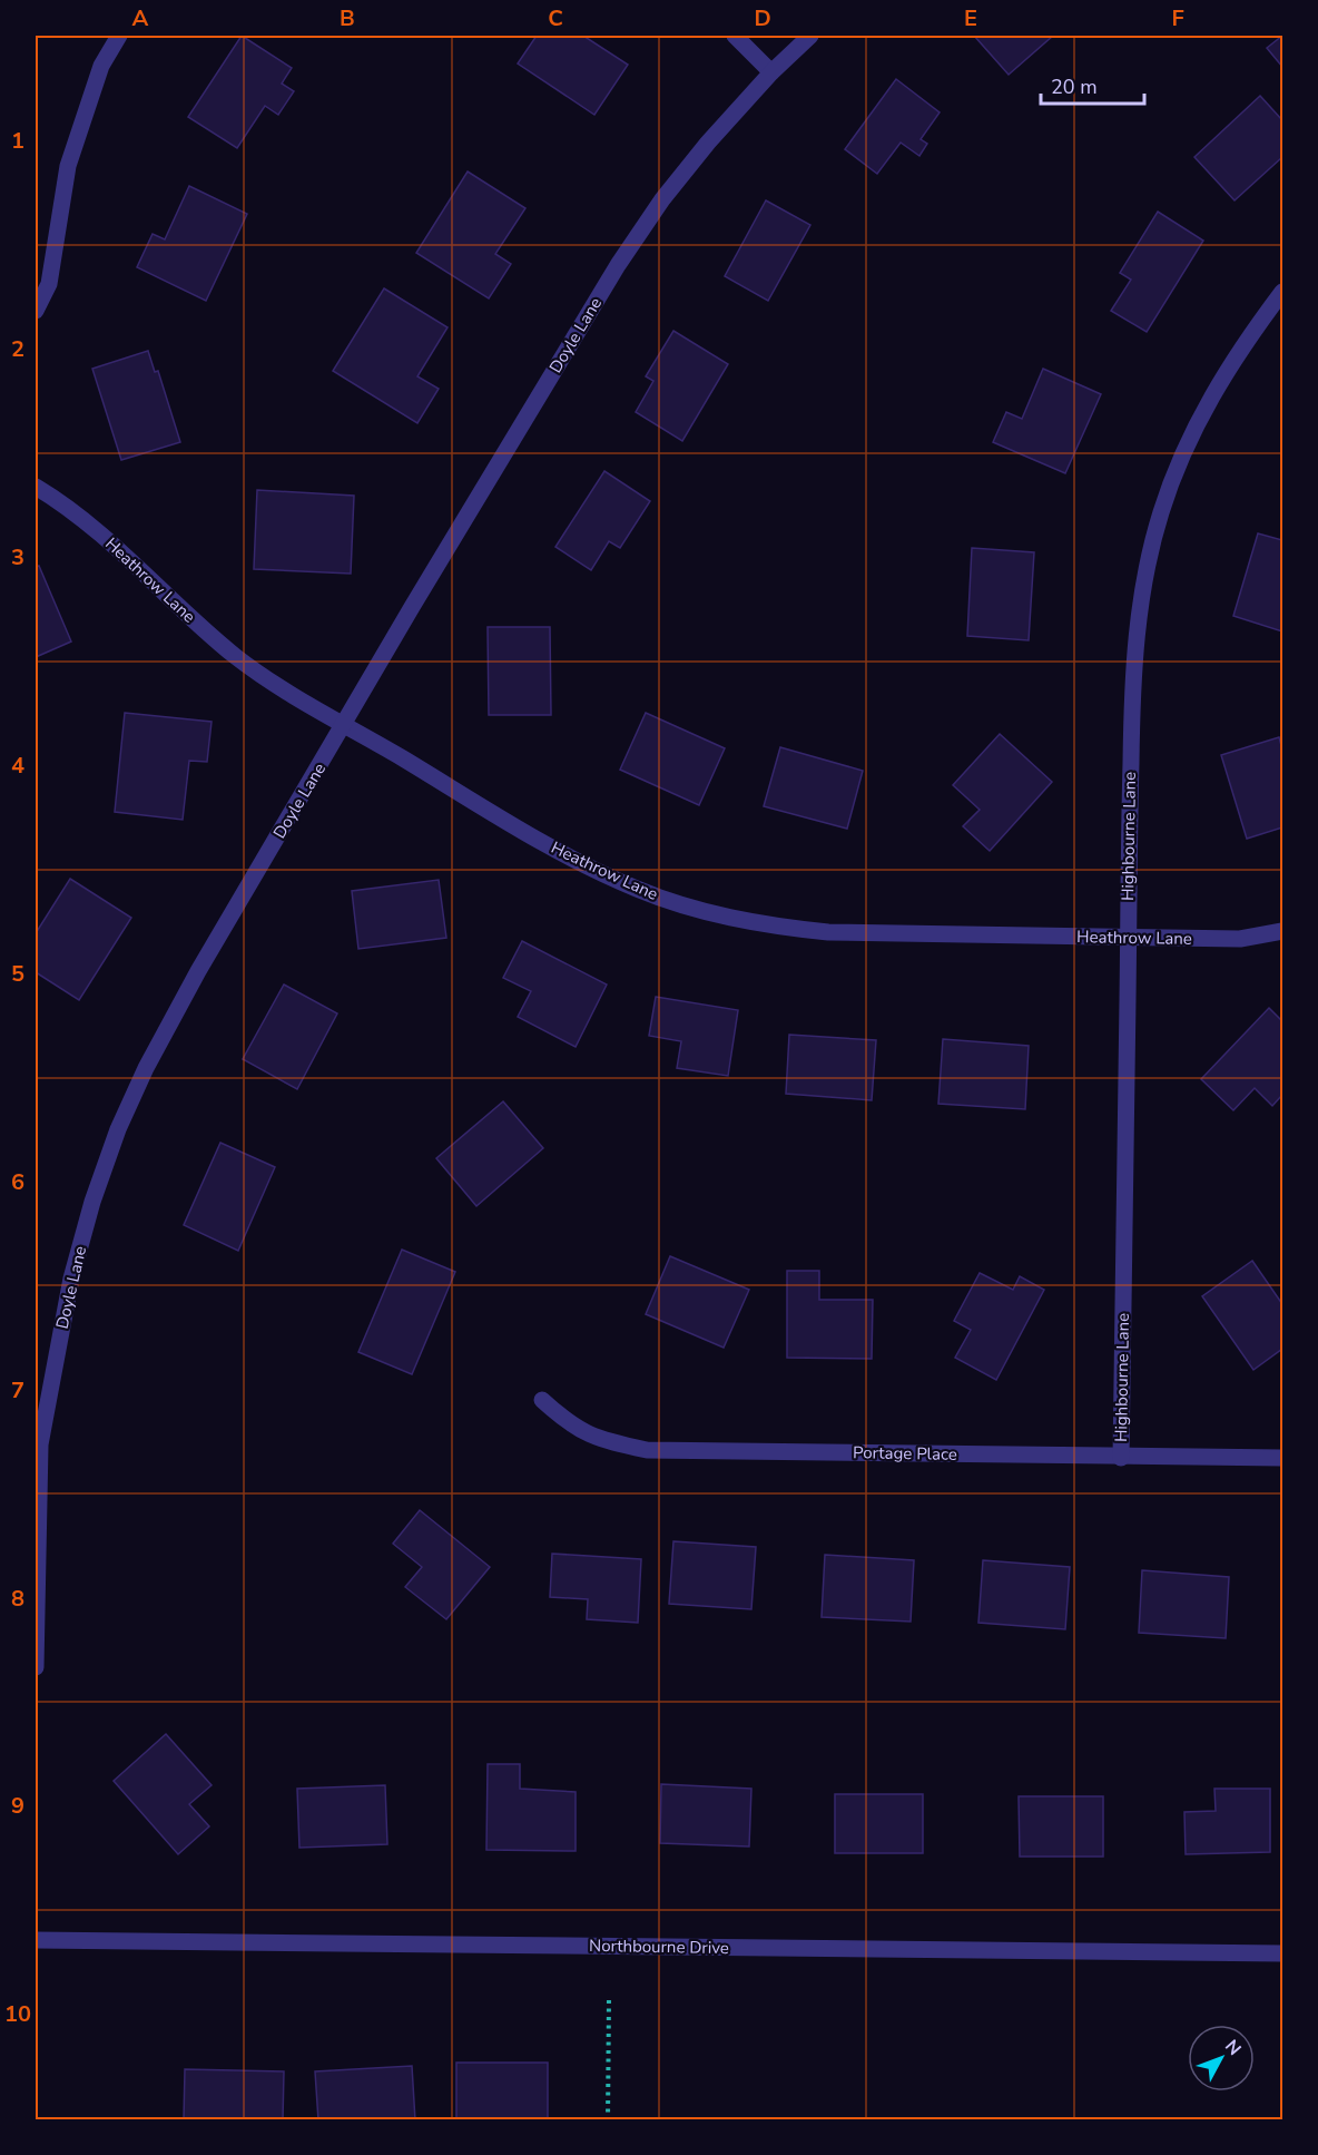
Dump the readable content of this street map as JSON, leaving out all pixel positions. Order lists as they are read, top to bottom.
{
  "streets": {
    "street": [
      "Doyle Lane",
      "Heathrow Lane",
      "Highbourne Lane",
      "Portage Place",
      "Northbourne Drive"
    ]
  },
  "crossings": [
    ["Doyle Lane", "Heathrow Lane"],
    ["Heathrow Lane", "Highbourne Lane"],
    ["Highbourne Lane", "Portage Place"]
  ],
  "scale_bar": "20 m",
  "north": "top right",
  "grid": {
    "columns": [
      "A",
      "B",
      "C",
      "D",
      "E",
      "F"
    ],
    "rows": [
      "1",
      "2",
      "3",
      "4",
      "5",
      "6",
      "7",
      "8",
      "9",
      "10"
    ]
  }
}
